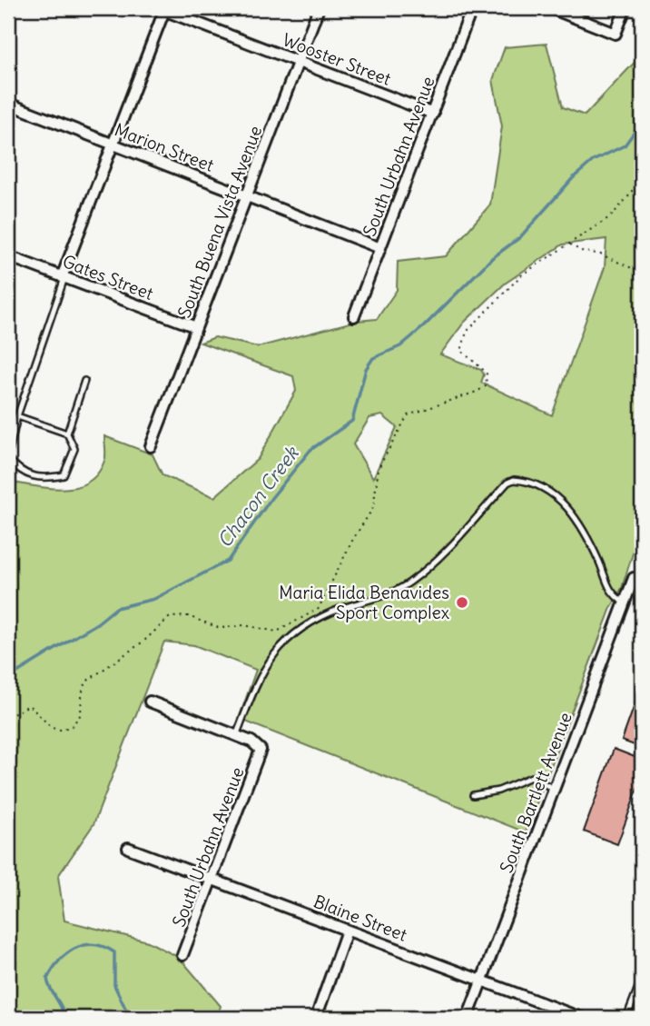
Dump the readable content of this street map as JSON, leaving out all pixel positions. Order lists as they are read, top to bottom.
{
  "streets": {
    "street": [
      "Wooster Street",
      "Marion Street",
      "South Urbahn Avenue",
      "South Buena Vista Avenue",
      "Gates Street",
      "South Bartlett Avenue",
      "Blaine Street"
    ]
  },
  "crossings": [
    ["Wooster Street", "South Urbahn Avenue"],
    ["Wooster Street", "South Buena Vista Avenue"],
    ["Marion Street", "South Urbahn Avenue"],
    ["Marion Street", "South Buena Vista Avenue"],
    ["South Urbahn Avenue", "Blaine Street"],
    ["South Buena Vista Avenue", "Gates Street"],
    ["South Bartlett Avenue", "Blaine Street"]
  ],
  "water": ["Chacon Creek"],
  "places": ["Maria Elida Benavides Sport Complex"]
}
